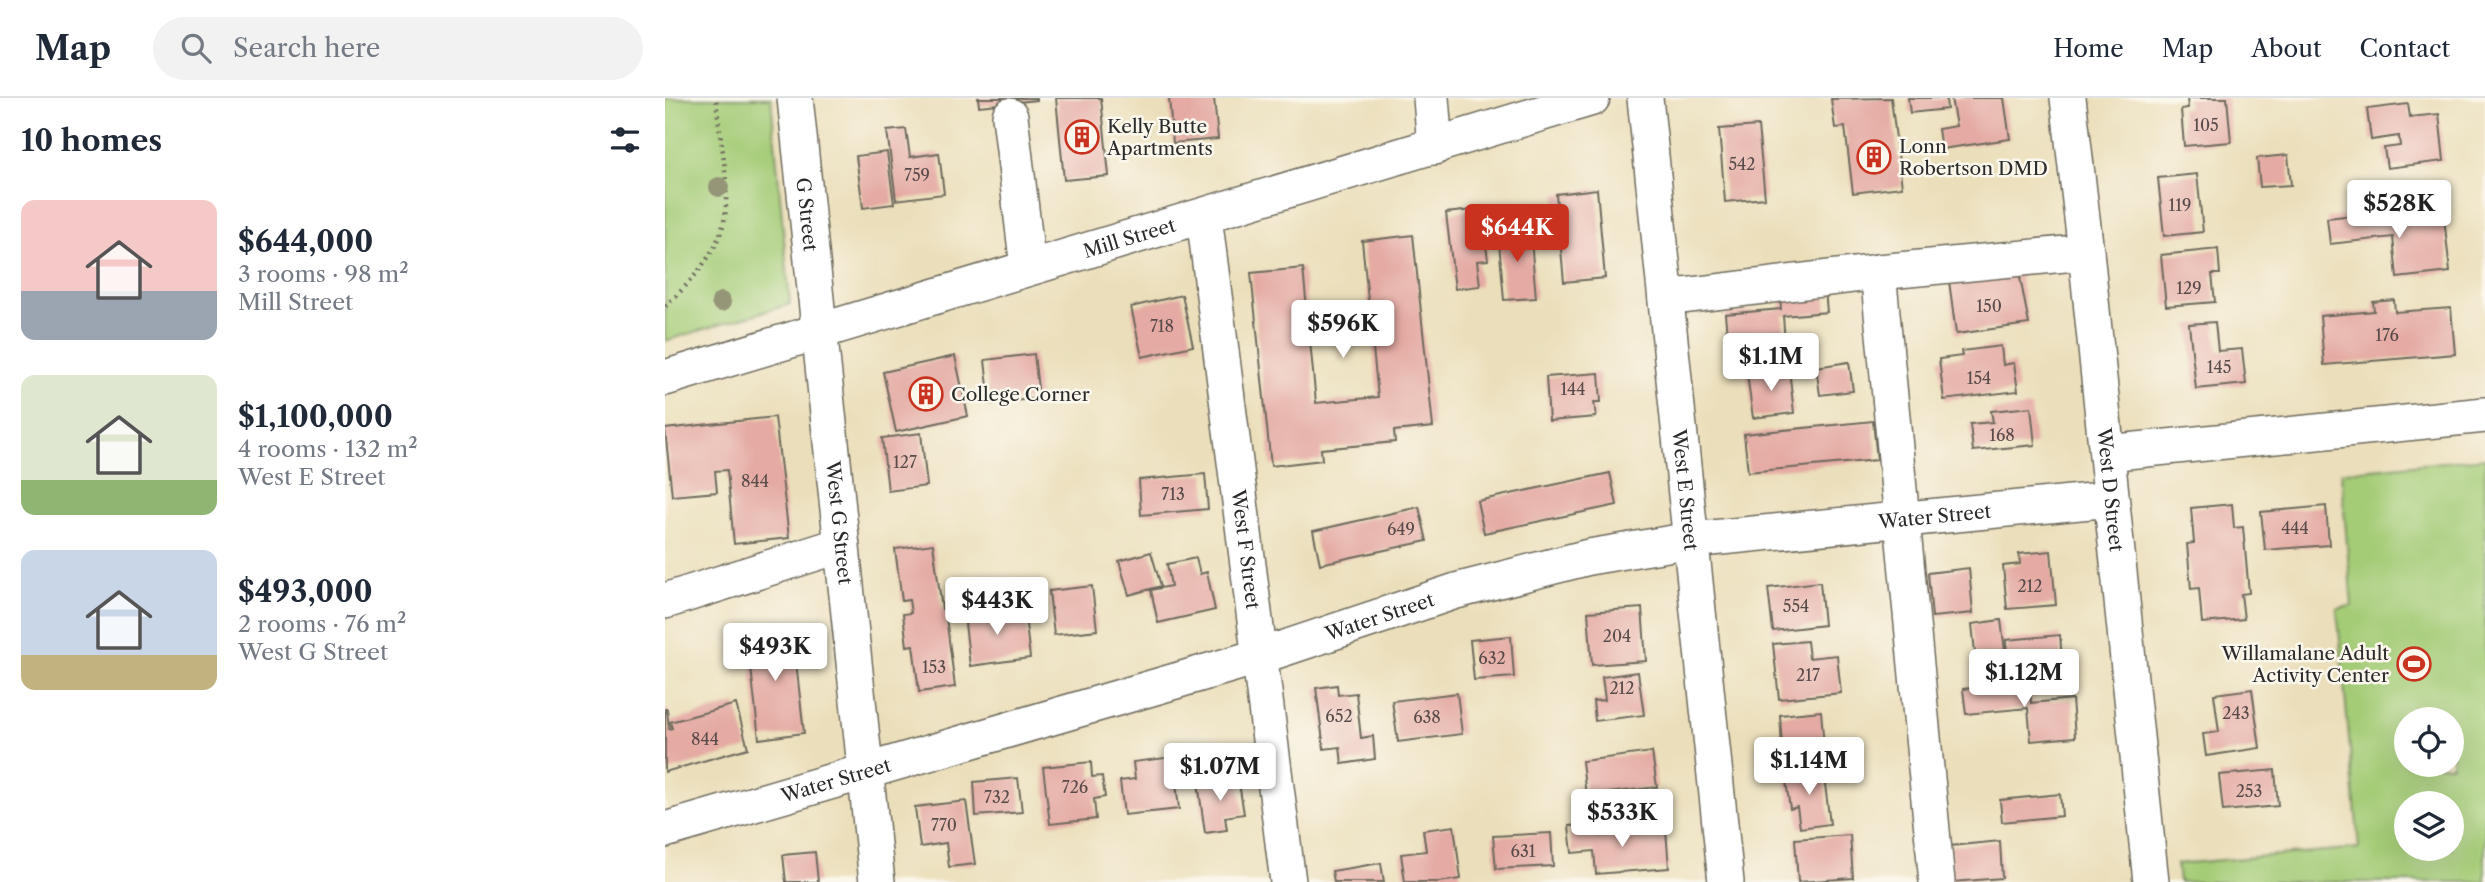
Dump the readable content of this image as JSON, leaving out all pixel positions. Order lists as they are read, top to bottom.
{
  "streets": {
    "street": [
      "G Street",
      "Mill Street",
      "West E Street",
      "West D Street",
      "Water Street",
      "West G Street",
      "West F Street"
    ]
  },
  "crossings": [
    ["G Street", "Mill Street"],
    ["G Street", "West G Street"],
    ["Mill Street", "West G Street"],
    ["Mill Street", "West F Street"],
    ["West E Street", "Water Street"],
    ["West D Street", "Water Street"],
    ["Water Street", "West G Street"],
    ["Water Street", "West F Street"]
  ],
  "places": {
    "building": ["Kelly Butte Apartments", "Lonn Robertson DMD", "College Corner"],
    "sports": ["Willamalane Adult Activity Center"]
  },
  "house_numbers": [
    "105",
    "542",
    "759",
    "119",
    "129",
    "150",
    "718",
    "176",
    "145",
    "154",
    "144",
    "168",
    "127",
    "844",
    "713",
    "444",
    "649",
    "212",
    "554",
    "204",
    "632",
    "153",
    "217",
    "212",
    "243",
    "652",
    "638",
    "844",
    "726",
    "253",
    "732",
    "770",
    "631"
  ],
  "page": {
    "header": "Map",
    "search": "Search here",
    "nav": [
      "Home",
      "Map",
      "About",
      "Contact"
    ],
    "heading": "10 homes",
    "price": [
      "$528K",
      "$644K",
      "$596K",
      "$1.1M",
      "$443K",
      "$493K",
      "$1.12M",
      "$1.14M",
      "$1.07M",
      "$533K"
    ],
    "list": [
      {
        "name": "$644,000",
        "note": "3 rooms · 98 m² · Mill Street"
      },
      {
        "name": "$1,100,000",
        "note": "4 rooms · 132 m² · West E Street"
      },
      {
        "name": "$493,000",
        "note": "2 rooms · 76 m² · West G Street"
      }
    ]
  }
}
